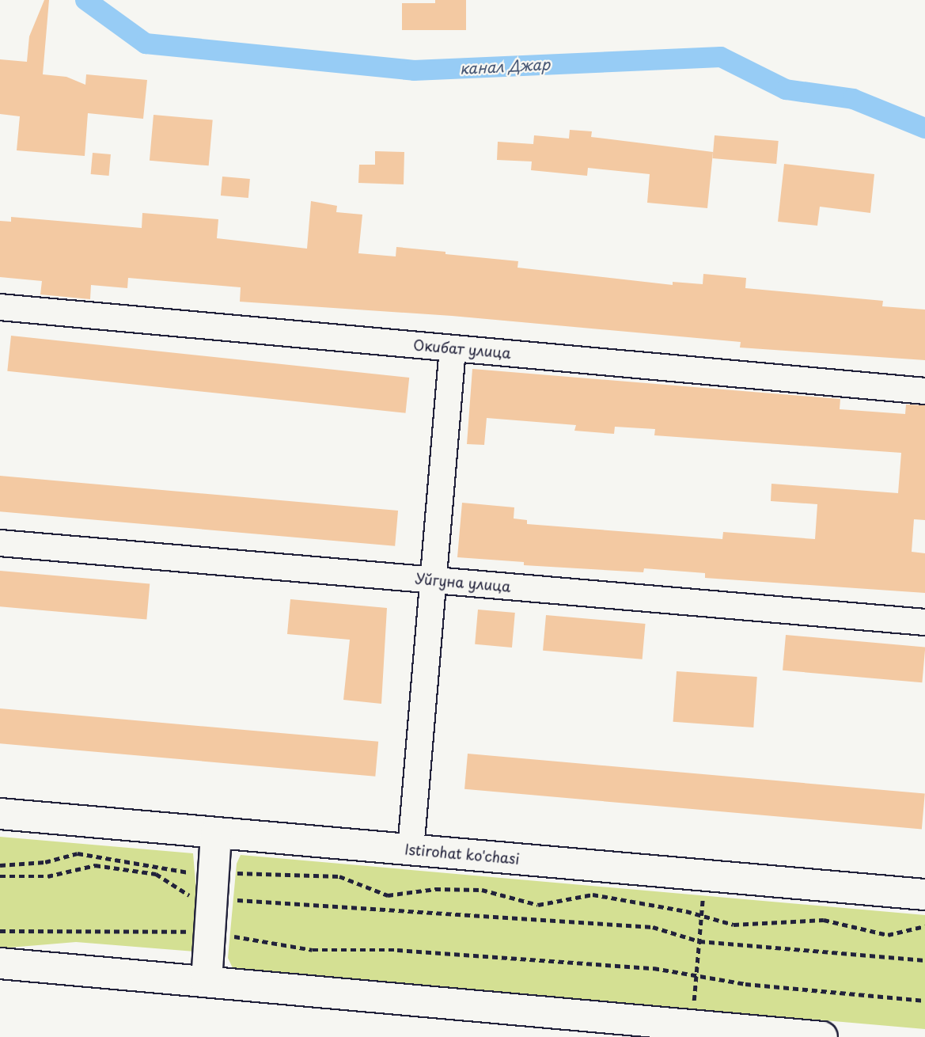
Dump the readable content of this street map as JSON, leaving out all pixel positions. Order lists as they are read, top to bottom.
{
  "streets": {
    "main road": ["Istirohat ko'chasi"],
    "street": ["Окибат улица", "Уйгуна улица"]
  },
  "water": ["канал Джар"]
}
